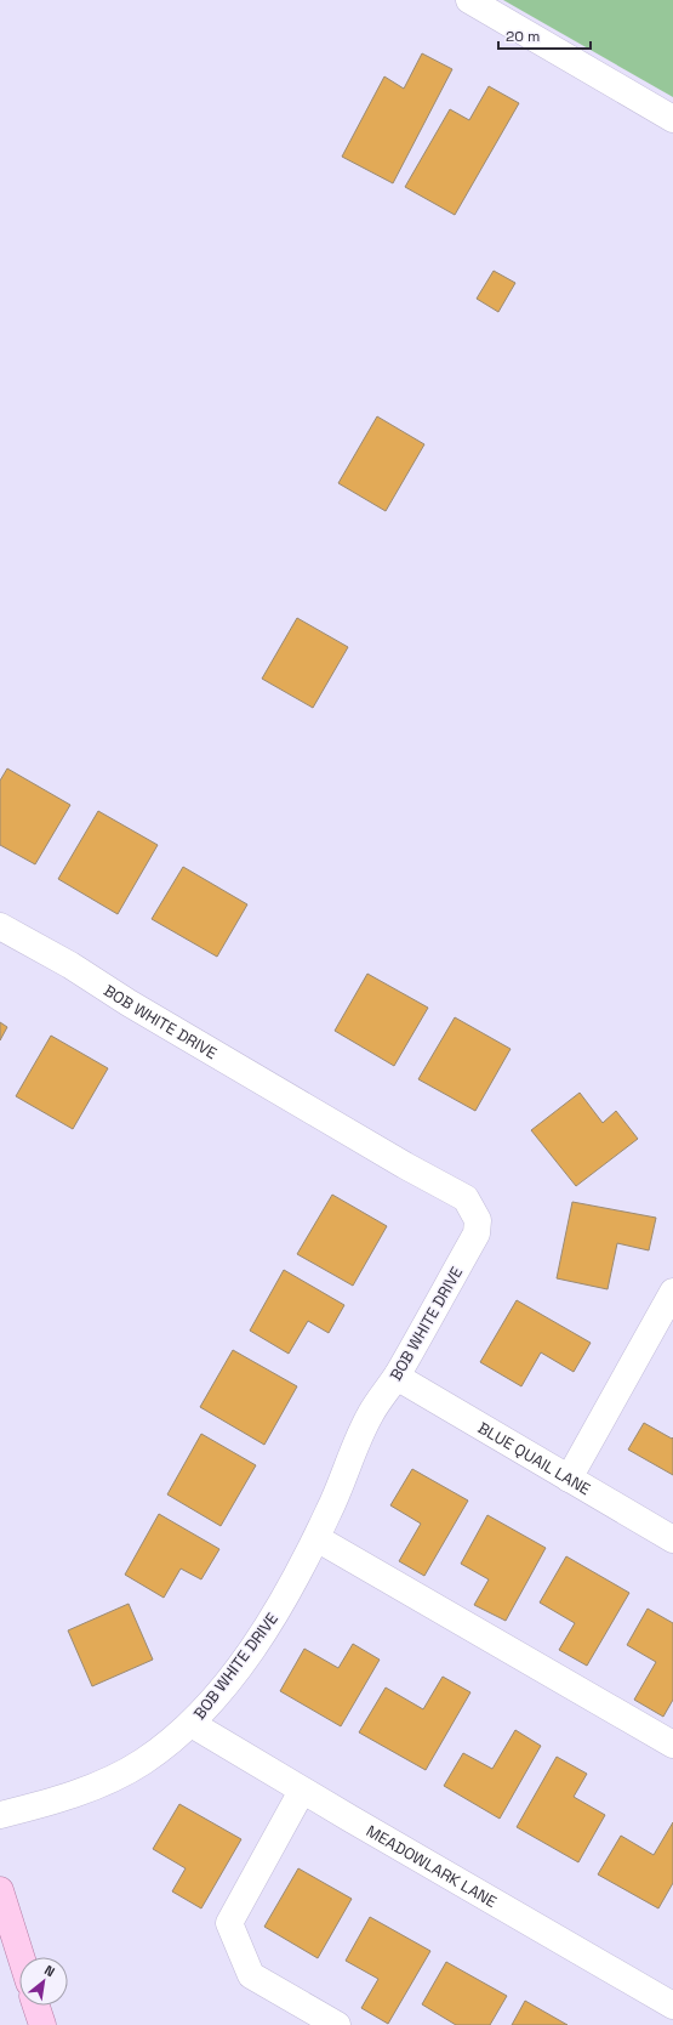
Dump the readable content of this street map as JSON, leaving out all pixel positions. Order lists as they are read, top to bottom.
{
  "streets": {
    "street": ["BOB WHITE DRIVE", "BLUE QUAIL LANE", "MEADOWLARK LANE"]
  },
  "crossings": [
    ["BOB WHITE DRIVE", "BLUE QUAIL LANE"],
    ["BOB WHITE DRIVE", "MEADOWLARK LANE"]
  ],
  "scale_bar": "20 m",
  "north": "top right"
}
